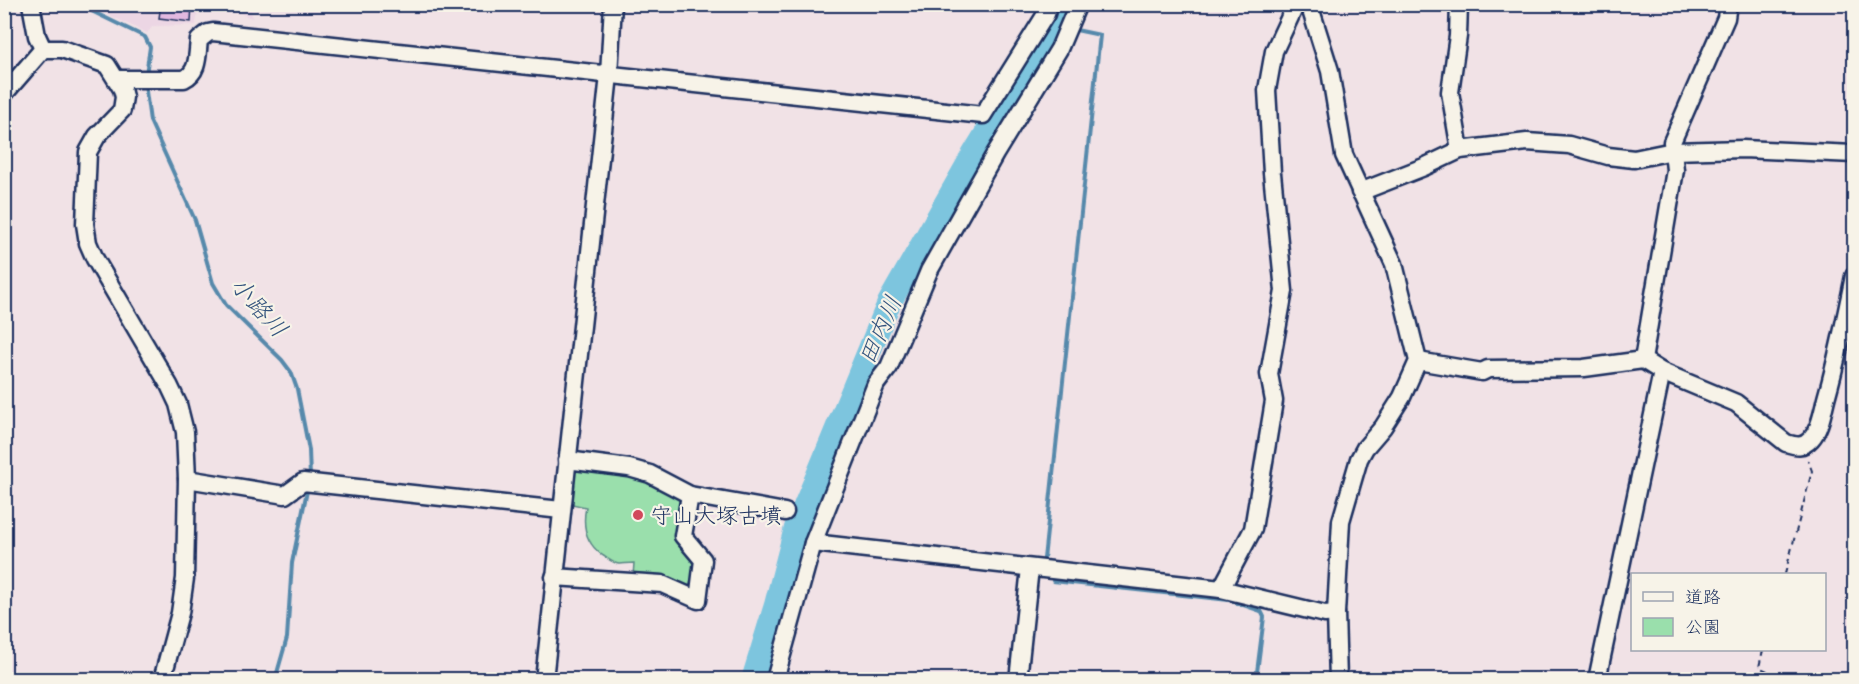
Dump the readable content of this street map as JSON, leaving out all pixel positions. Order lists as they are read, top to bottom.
{
  "water": ["小路川", "田内川"],
  "places": ["守山大塚古墳"],
  "legend": ["道路", "公園"]
}
